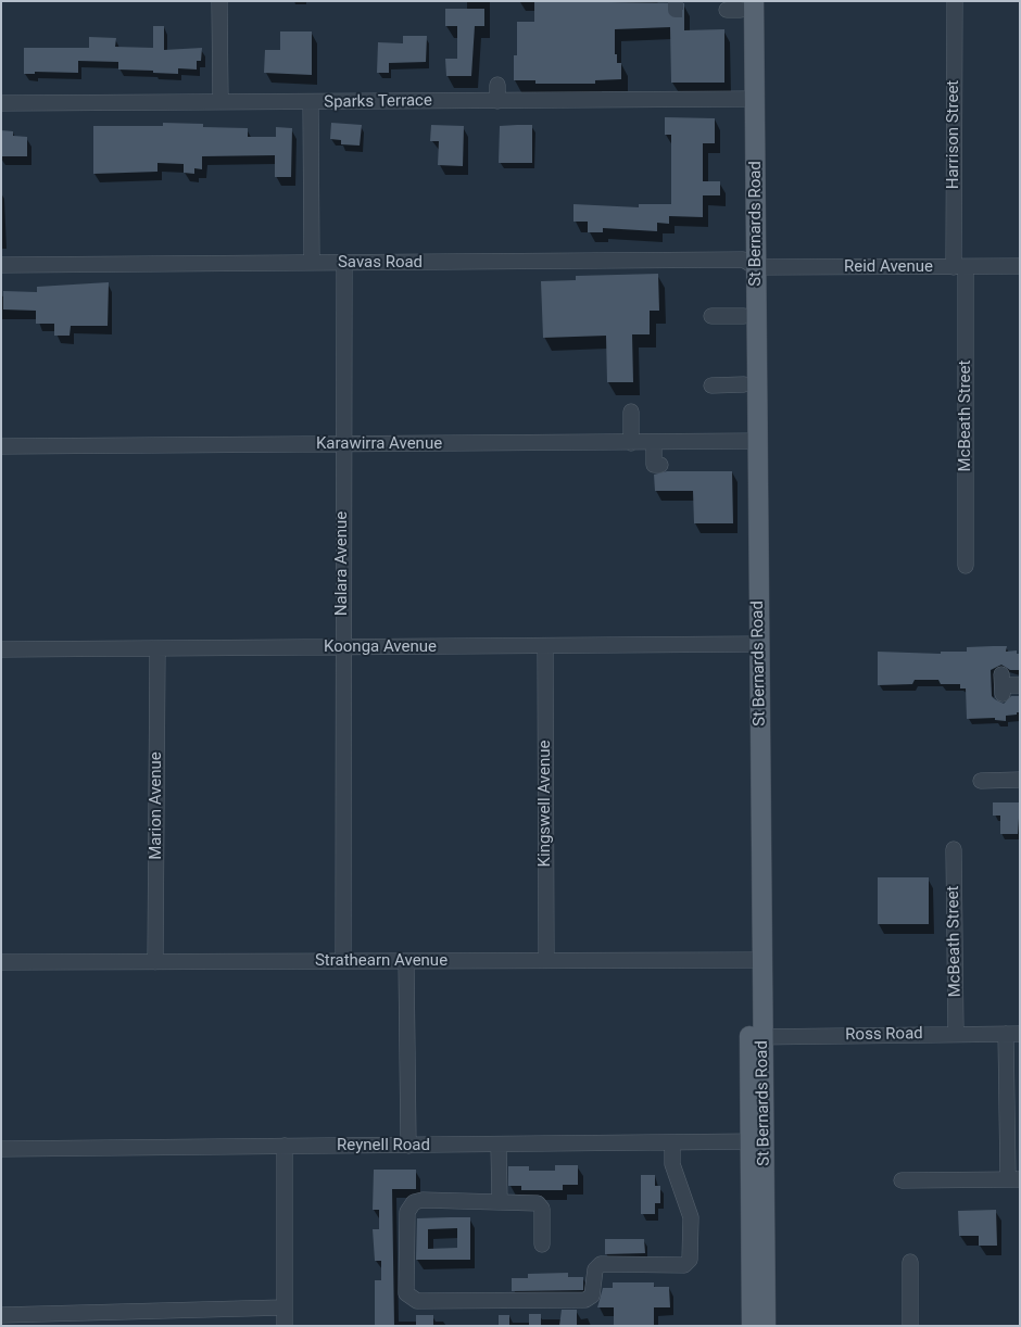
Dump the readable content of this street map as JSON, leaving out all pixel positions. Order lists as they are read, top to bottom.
{
  "streets": {
    "main road": ["St Bernards Road"],
    "street": [
      "Sparks Terrace",
      "Harrison Street",
      "Savas Road",
      "Reid Avenue",
      "McBeath Street",
      "Karawirra Avenue",
      "Nalara Avenue",
      "Koonga Avenue",
      "Kingswell Avenue",
      "Marion Avenue",
      "Strathearn Avenue",
      "Ross Road",
      "Reynell Road"
    ]
  },
  "crossings": [
    ["Sparks Terrace", "St Bernards Road"],
    ["Harrison Street", "Reid Avenue"],
    ["Harrison Street", "McBeath Street"],
    ["St Bernards Road", "Savas Road"],
    ["St Bernards Road", "Reid Avenue"],
    ["St Bernards Road", "Karawirra Avenue"],
    ["St Bernards Road", "Koonga Avenue"],
    ["St Bernards Road", "Strathearn Avenue"],
    ["St Bernards Road", "Ross Road"],
    ["St Bernards Road", "Reynell Road"],
    ["Savas Road", "Reid Avenue"],
    ["Savas Road", "Nalara Avenue"],
    ["Reid Avenue", "McBeath Street"],
    ["McBeath Street", "Ross Road"],
    ["Karawirra Avenue", "Nalara Avenue"],
    ["Nalara Avenue", "Koonga Avenue"],
    ["Nalara Avenue", "Strathearn Avenue"],
    ["Koonga Avenue", "Kingswell Avenue"],
    ["Koonga Avenue", "Marion Avenue"],
    ["Kingswell Avenue", "Strathearn Avenue"],
    ["Marion Avenue", "Strathearn Avenue"]
  ]
}
